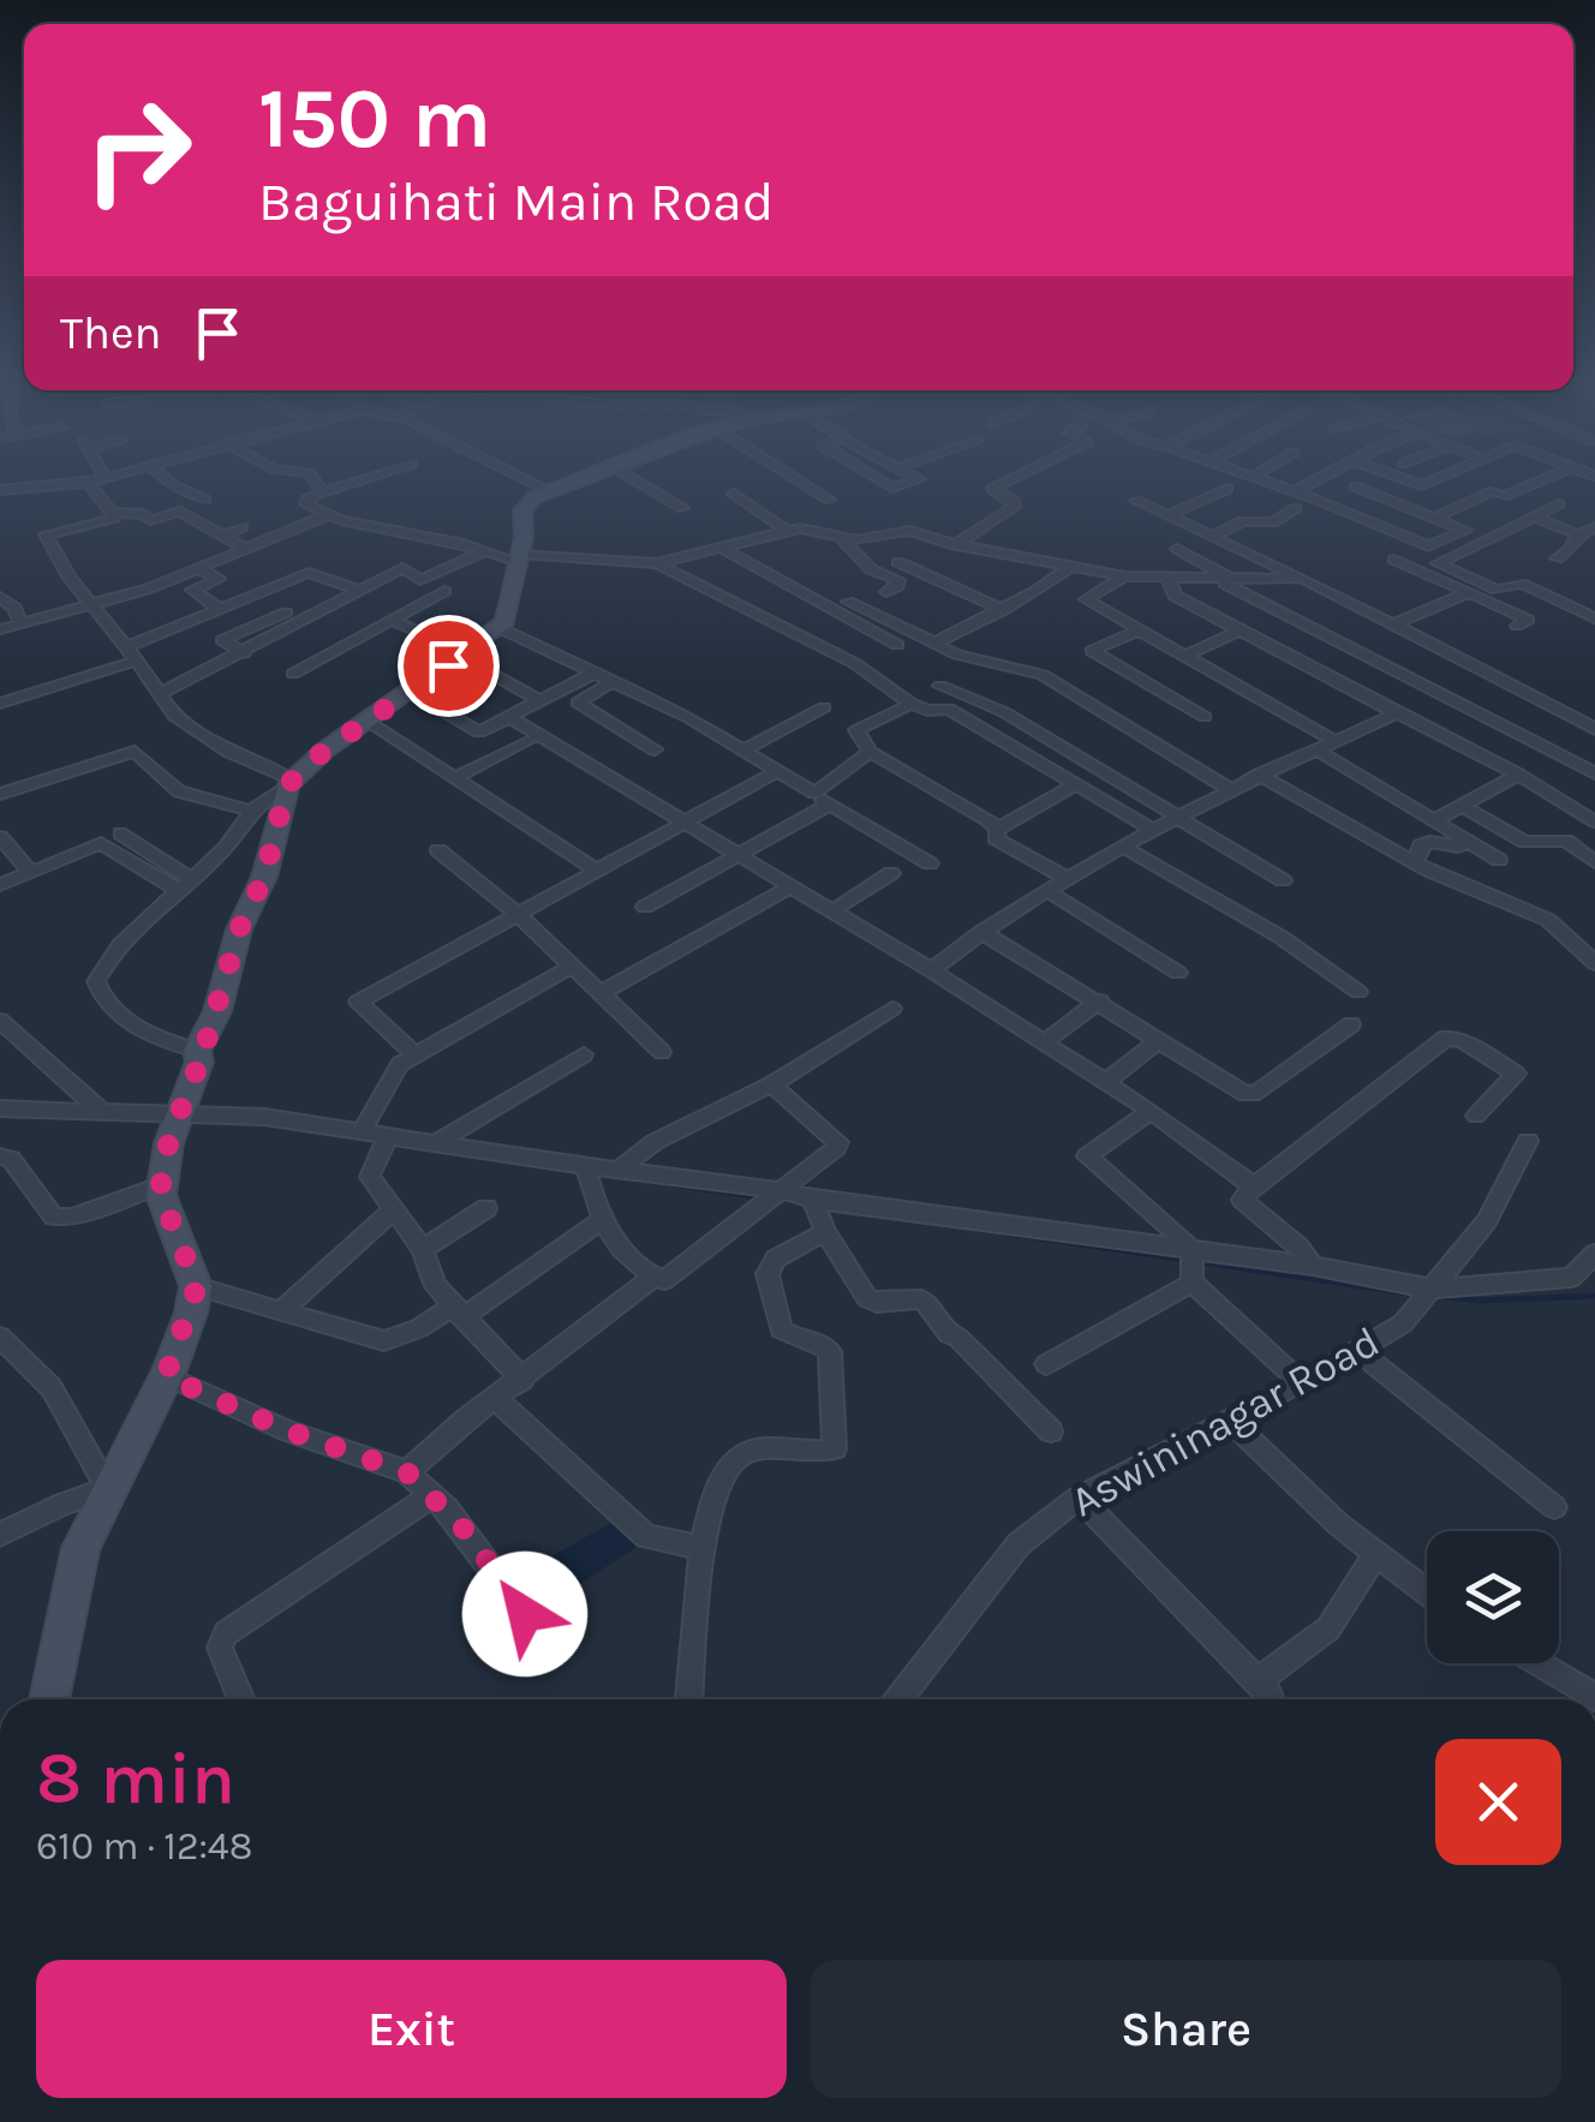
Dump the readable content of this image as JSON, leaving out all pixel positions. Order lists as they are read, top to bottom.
{
  "streets": {
    "street": ["Aswininagar Road"]
  },
  "page": {
    "turn": ["150 m", "Baguihati Main Road"],
    "then": "Then",
    "heading": ["8 min", "610 m · 12:48"],
    "buttons": ["Exit", "Share"]
  }
}
